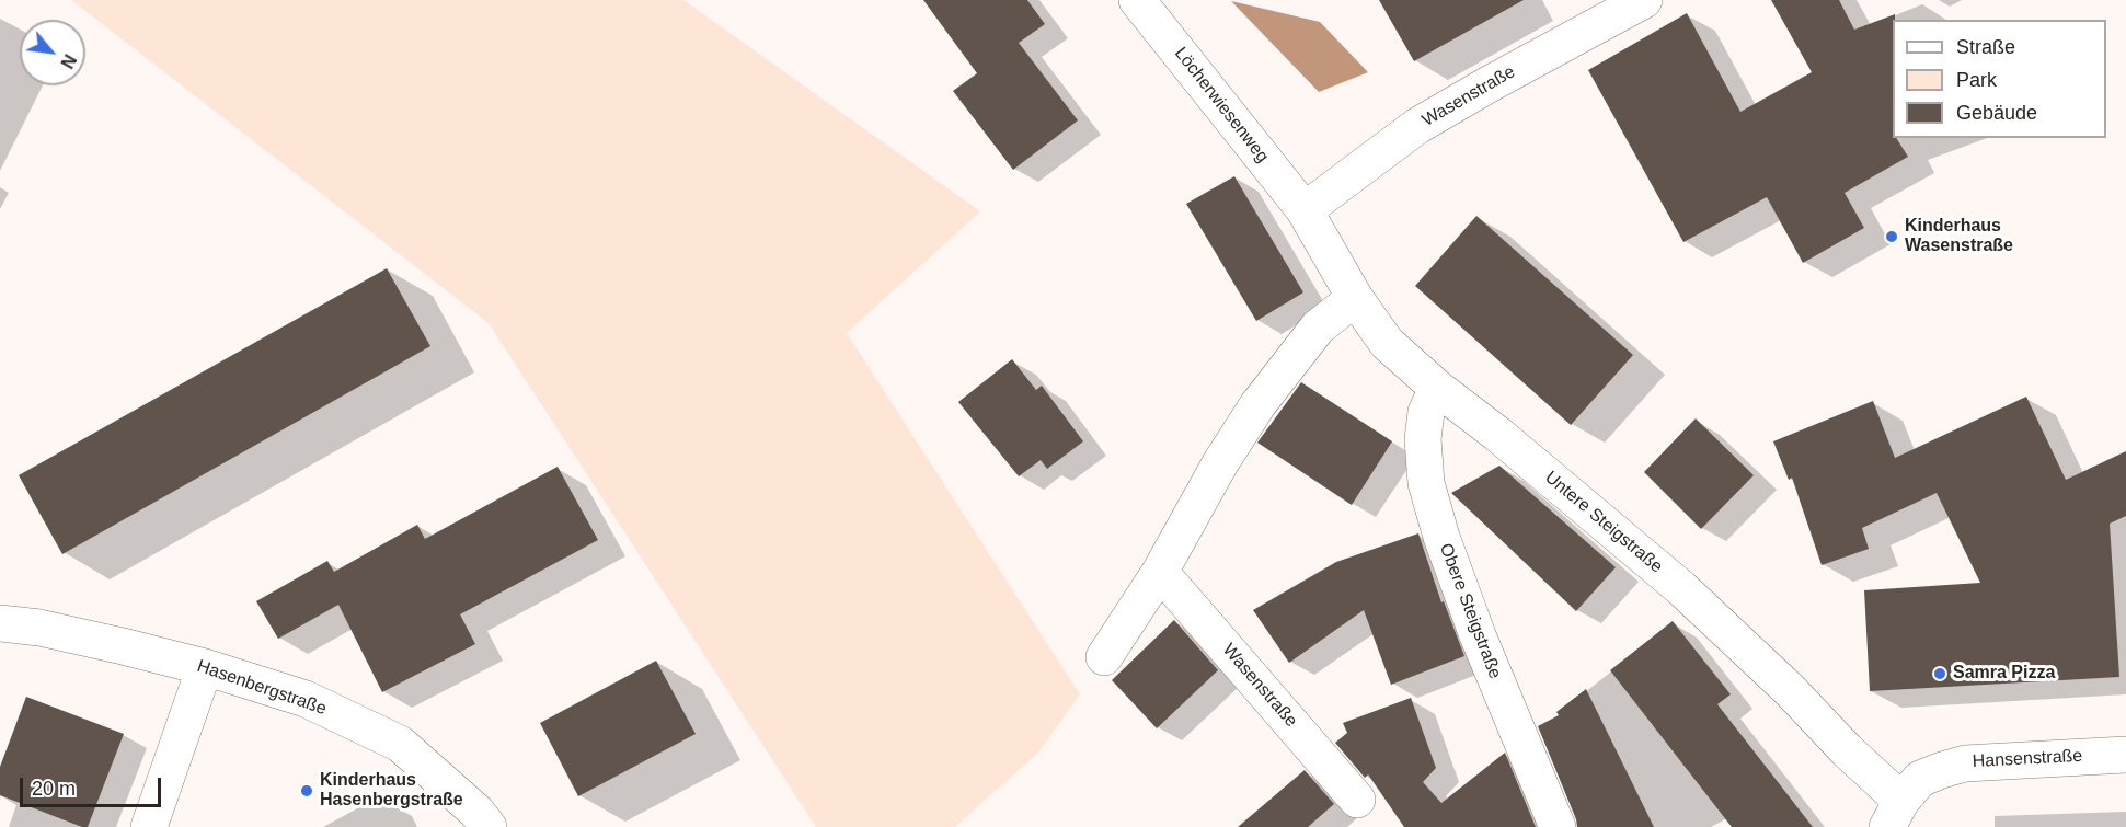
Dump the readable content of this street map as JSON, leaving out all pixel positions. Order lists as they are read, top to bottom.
{
  "streets": {
    "street": [
      "Wasenstraße",
      "Löcherwiesenweg",
      "Untere Steigstraße",
      "Obere Steigstraße",
      "Hasenbergstraße",
      "Hansenstraße"
    ]
  },
  "crossings": [
    ["Wasenstraße", "Löcherwiesenweg"],
    ["Wasenstraße", "Untere Steigstraße"],
    ["Löcherwiesenweg", "Untere Steigstraße"],
    ["Untere Steigstraße", "Obere Steigstraße"],
    ["Untere Steigstraße", "Hansenstraße"]
  ],
  "places": ["Kinderhaus Wasenstraße", "Samra Pizza", "Kinderhaus Hasenbergstraße"],
  "legend": ["Straße", "Park", "Gebäude"],
  "scale_bar": "20 m",
  "north": "bottom right"
}
